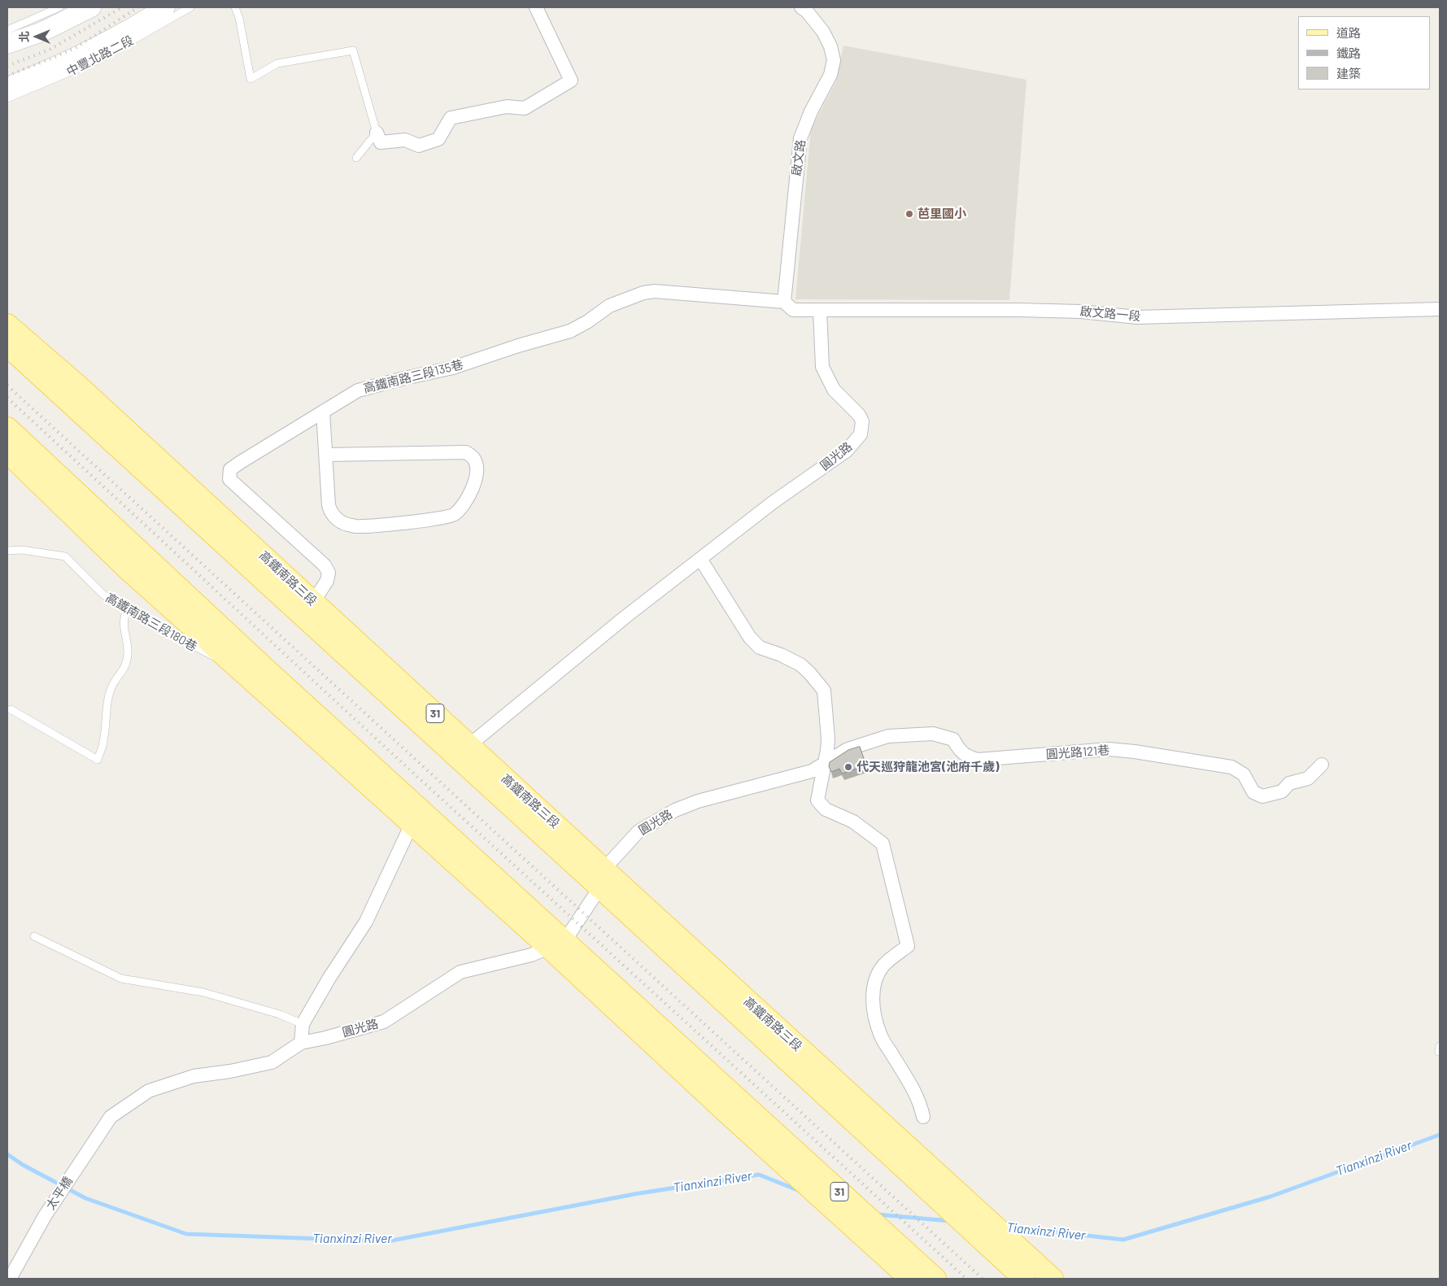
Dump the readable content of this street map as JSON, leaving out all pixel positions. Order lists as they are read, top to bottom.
{
  "streets": {
    "main road": ["高鐵南路三段", "31"],
    "street": [
      "啟文路",
      "啟文路一段",
      "高鐵南路三段135巷",
      "圓光路",
      "圓光路121巷",
      "太平橋"
    ],
    "lane": ["中豐北路二段", "高鐵南路三段180巷"]
  },
  "crossings": [
    ["啟文路", "啟文路一段"],
    ["啟文路", "高鐵南路三段135巷"],
    ["啟文路一段", "高鐵南路三段135巷"],
    ["啟文路一段", "圓光路"],
    ["高鐵南路三段135巷", "高鐵南路三段"],
    ["圓光路", "高鐵南路三段"],
    ["圓光路", "31"],
    ["圓光路", "圓光路121巷"],
    ["圓光路", "太平橋"],
    ["高鐵南路三段180巷", "31"]
  ],
  "water": ["Tianxinzi River"],
  "places": ["芭里國小", "代天巡狩龍池宮(池府千歲)"],
  "legend": ["道路", "鐵路", "建築"],
  "north": "left"
}
